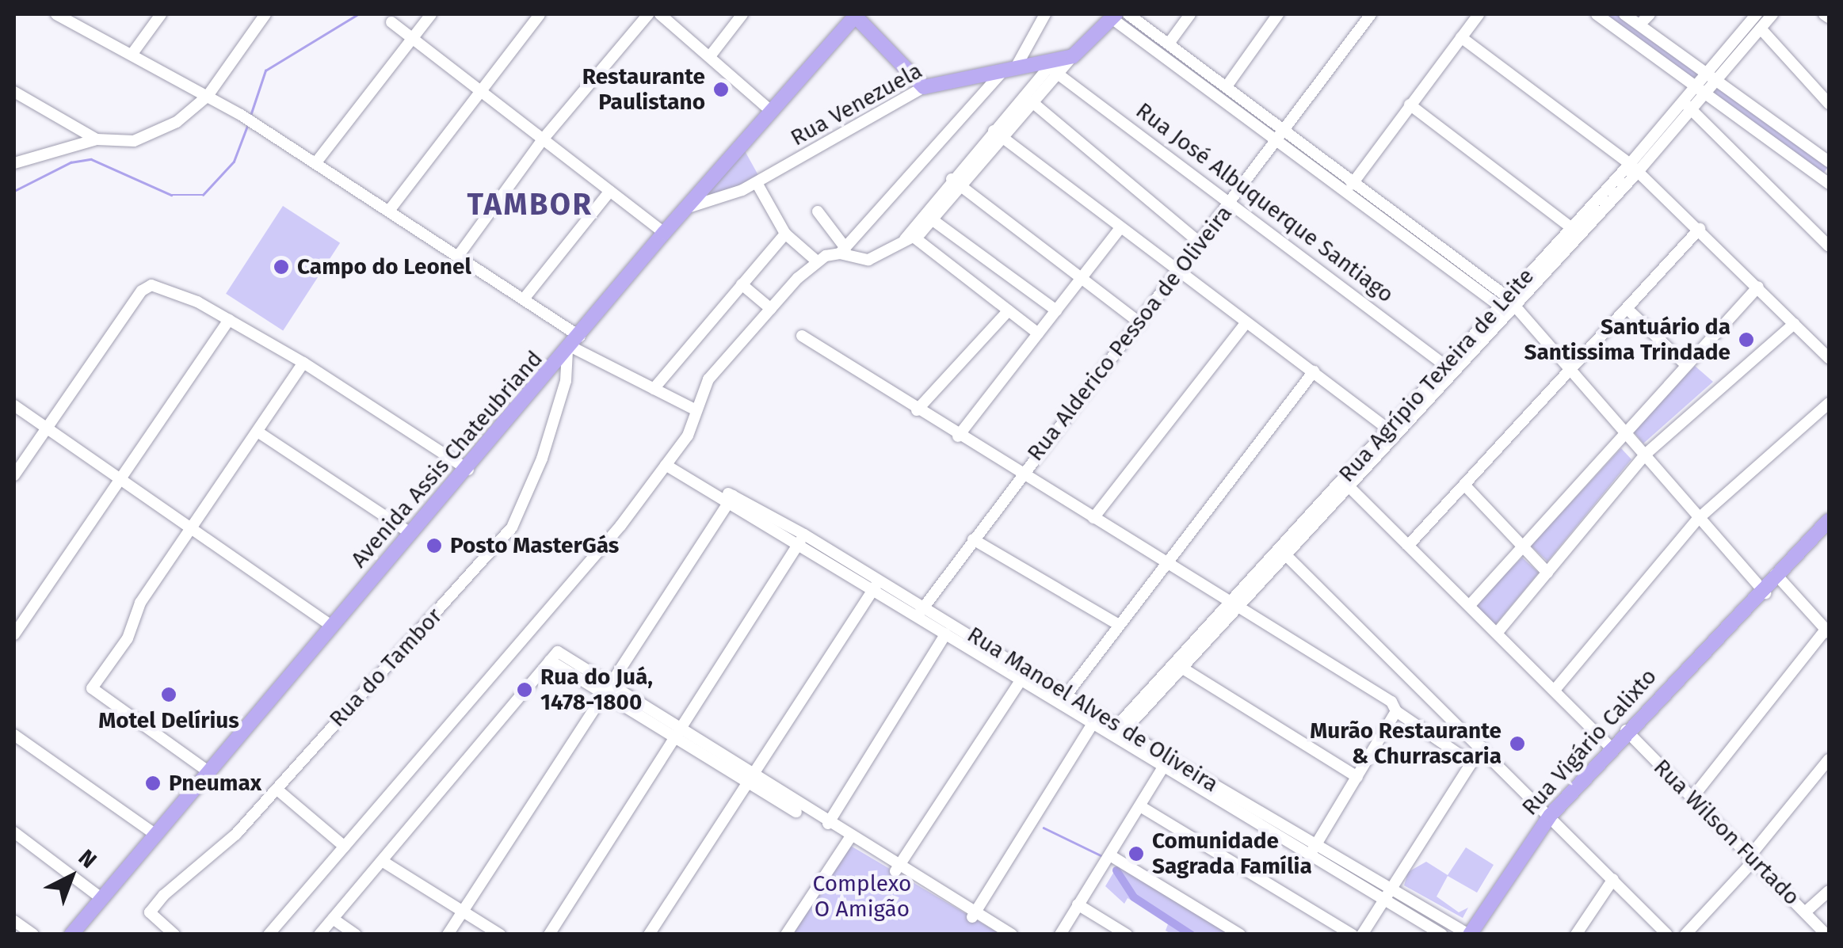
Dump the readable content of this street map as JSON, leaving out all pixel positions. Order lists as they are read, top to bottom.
{
  "streets": {
    "main road": ["Rua Venezuela", "Avenida Assis Chateubriand", "Rua Vigário Calixto"],
    "street": [
      "Rua José Albuquerque Santiago",
      "Rua Alderico Pessoa de Oliveira",
      "Rua Agrípio Texeira de Leite",
      "Rua do Tambor",
      "Rua Manoel Alves de Oliveira",
      "Rua Wilson Furtado"
    ]
  },
  "crossings": [
    ["Rua Venezuela", "Rua José Albuquerque Santiago"],
    ["Rua Venezuela", "Avenida Assis Chateubriand"],
    ["Rua José Albuquerque Santiago", "Rua Alderico Pessoa de Oliveira"],
    ["Rua José Albuquerque Santiago", "Rua Agrípio Texeira de Leite"],
    ["Rua Alderico Pessoa de Oliveira", "Rua Manoel Alves de Oliveira"],
    ["Rua Agrípio Texeira de Leite", "Rua Manoel Alves de Oliveira"],
    ["Avenida Assis Chateubriand", "Rua do Tambor"],
    ["Rua Manoel Alves de Oliveira", "Rua Vigário Calixto"],
    ["Rua Vigário Calixto", "Rua Wilson Furtado"]
  ],
  "districts": ["TAMBOR"],
  "parks": ["Complexo O Amigão"],
  "places": [
    "Restaurante Paulistano",
    "Campo do Leonel",
    "Santuário da Santissima Trindade",
    "Posto MasterGás",
    "Rua do Juá, 1478-1800",
    "Motel Delírius",
    "Murão Restaurante & Churrascaria",
    "Pneumax",
    "Comunidade Sagrada Família"
  ],
  "north": "top right"
}
